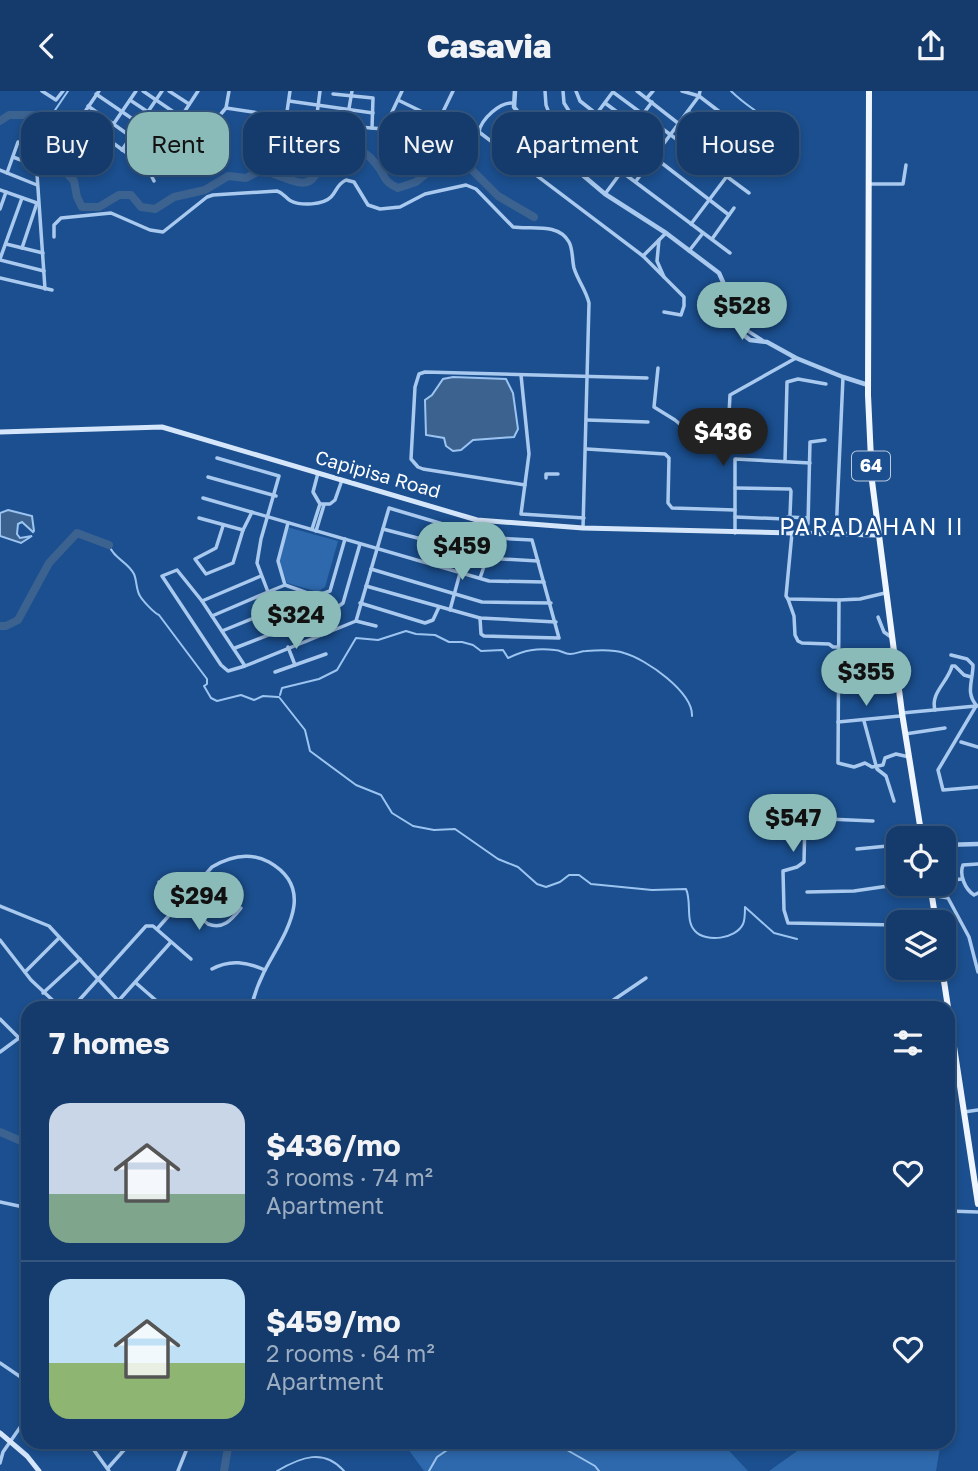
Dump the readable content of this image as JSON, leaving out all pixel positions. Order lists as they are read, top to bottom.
{
  "streets": {
    "main road": ["64", "Capipisa Road"]
  },
  "crossings": [
    ["64", "Capipisa Road"]
  ],
  "districts": ["PARADAHAN II"],
  "page": {
    "header": "Casavia",
    "chip": [
      "Buy",
      "Rent",
      "Filters",
      "New",
      "Apartment",
      "House"
    ],
    "price": [
      "$528",
      "$436",
      "$459",
      "$324",
      "$355",
      "$547",
      "$294"
    ],
    "heading": "7 homes",
    "list": [
      {
        "name": "$436/mo",
        "note": "3 rooms · 74 m² · Apartment"
      },
      {
        "name": "$459/mo",
        "note": "2 rooms · 64 m² · Apartment"
      }
    ]
  }
}
